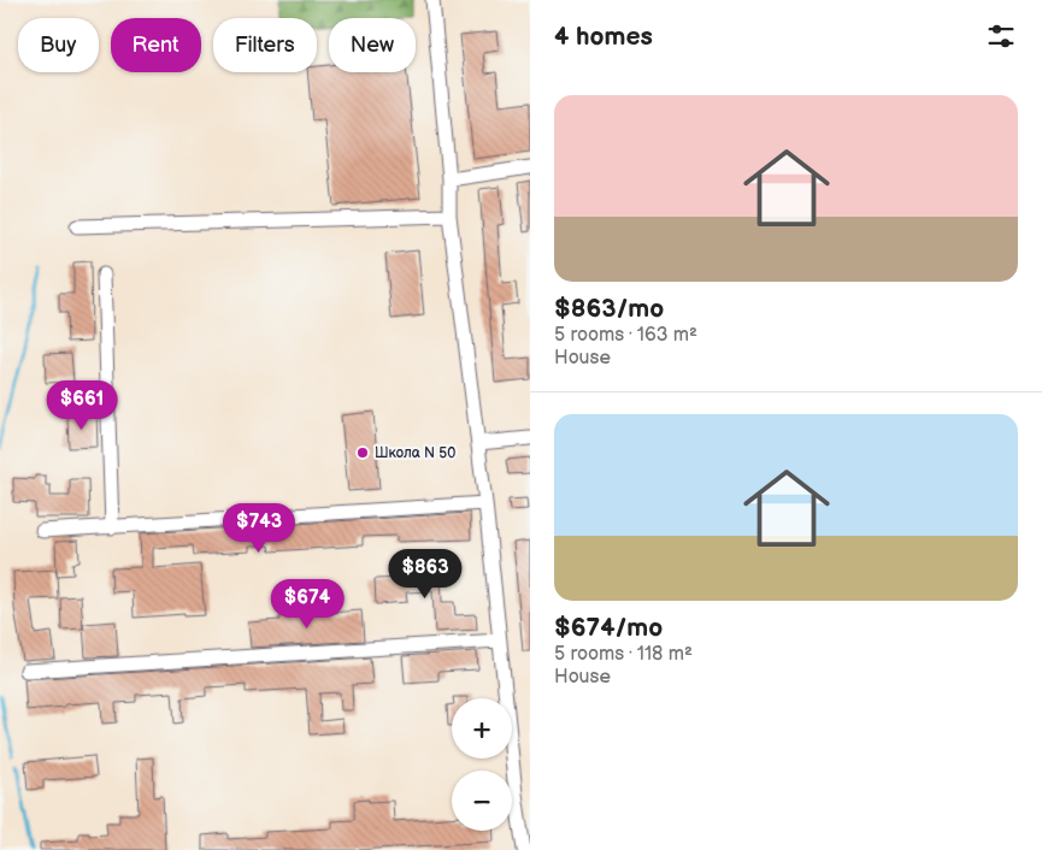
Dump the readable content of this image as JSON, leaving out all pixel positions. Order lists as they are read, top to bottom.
{
  "places": ["Школа N 50"],
  "page": {
    "heading": "4 homes",
    "chip": [
      "Buy",
      "Rent",
      "Filters",
      "New"
    ],
    "list": [
      {
        "name": "$863/mo",
        "note": "5 rooms · 163 m² · House"
      },
      {
        "name": "$674/mo",
        "note": "5 rooms · 118 m² · House"
      }
    ],
    "price": [
      "$661",
      "$743",
      "$863",
      "$674"
    ],
    "map_buttons": ["+", "−"]
  }
}
